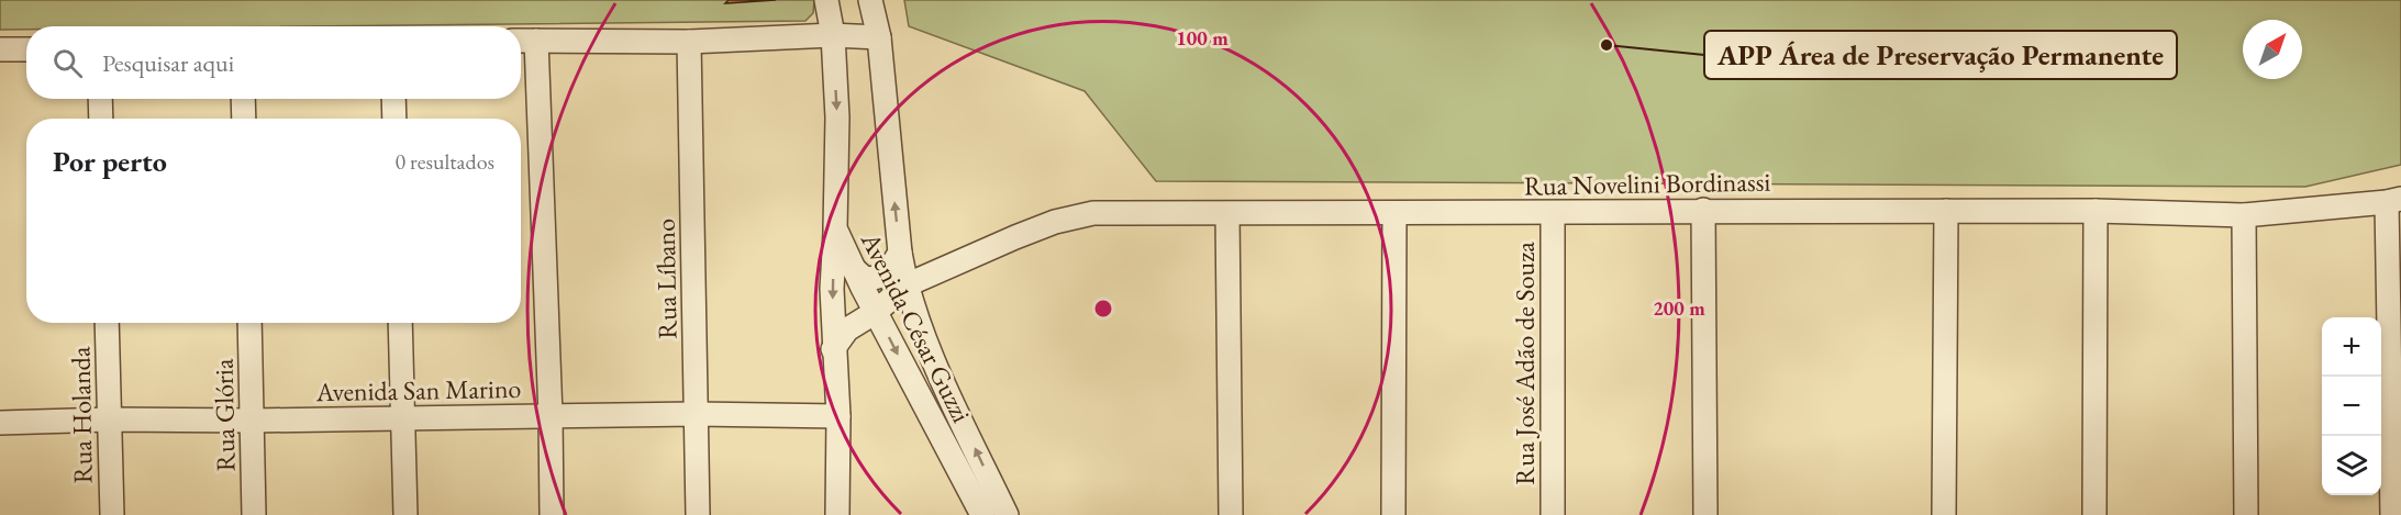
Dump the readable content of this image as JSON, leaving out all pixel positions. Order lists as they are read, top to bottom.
{
  "streets": {
    "street": [
      "Rua Novelini Bordinassi",
      "Rua Líbano",
      "Avenida César Guzzi",
      "Rua José Adão de Souza",
      "Avenida San Marino",
      "Rua Holanda",
      "Rua Glória"
    ]
  },
  "crossings": [
    ["Rua Novelini Bordinassi", "Avenida César Guzzi"],
    ["Rua Novelini Bordinassi", "Rua José Adão de Souza"],
    ["Rua Líbano", "Avenida San Marino"],
    ["Avenida San Marino", "Rua Holanda"],
    ["Avenida San Marino", "Rua Glória"]
  ],
  "places": ["APP Área de Preservação Permanente"],
  "north": "top right",
  "page": {
    "search": "Pesquisar aqui",
    "heading": ["Por perto", "0 resultados"],
    "map_buttons": ["+", "−"]
  },
  "rings": ["100 m", "200 m"]
}
